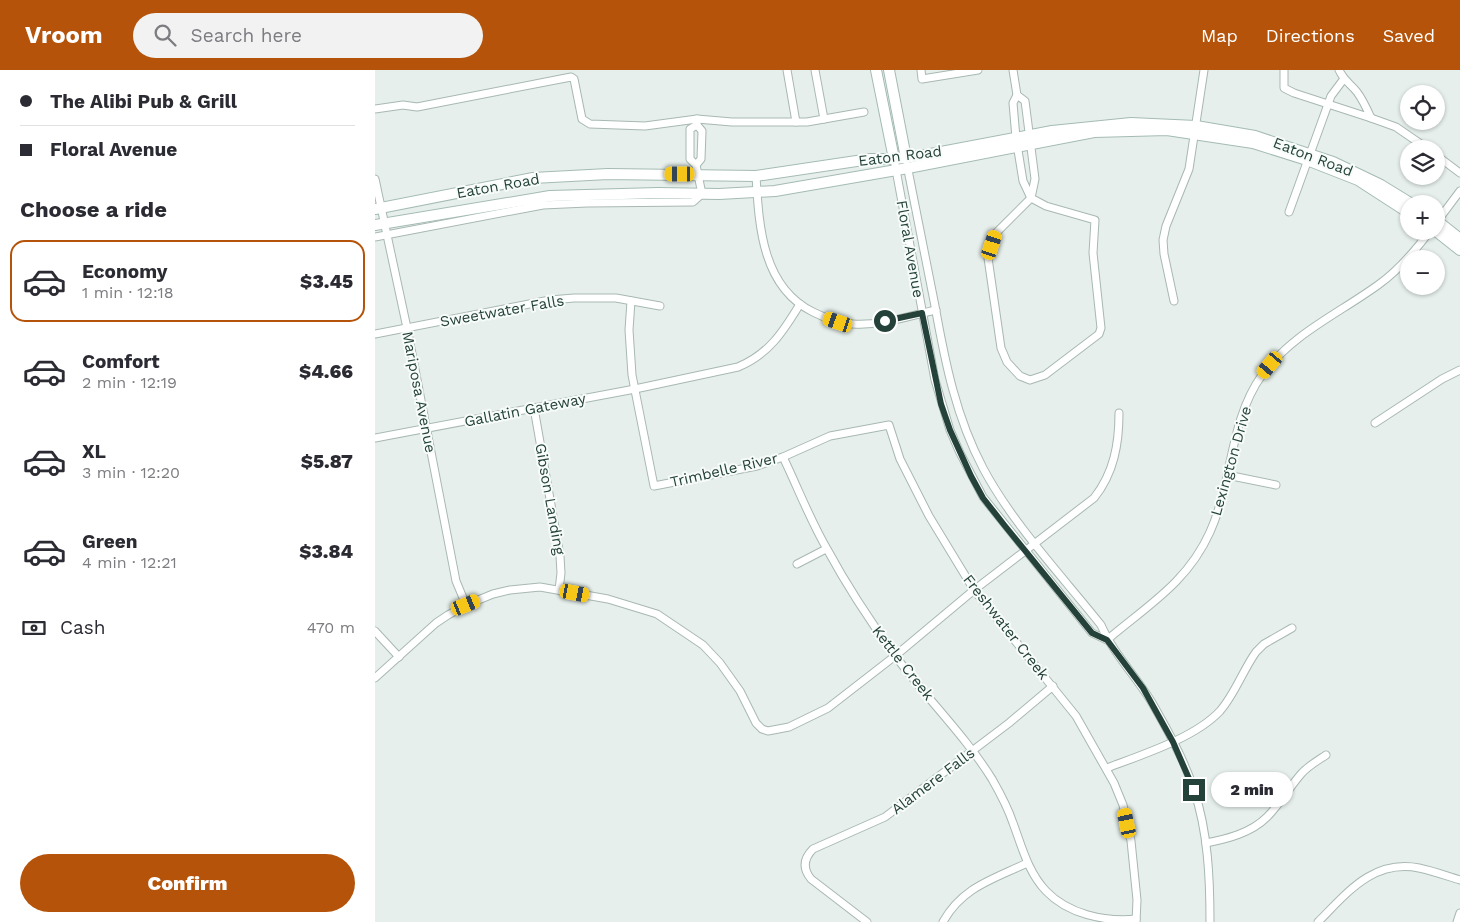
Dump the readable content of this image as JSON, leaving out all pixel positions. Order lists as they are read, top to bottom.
{
  "streets": {
    "street": [
      "Eaton Road",
      "Floral Avenue",
      "Sweetwater Falls",
      "Mariposa Avenue",
      "Gallatin Gateway",
      "Lexington Drive",
      "Trimbelle River",
      "Gibson Landing",
      "Freshwater Creek",
      "Kettle Creek",
      "Alamere Falls"
    ]
  },
  "crossings": [
    ["Eaton Road", "Floral Avenue"],
    ["Eaton Road", "Mariposa Avenue"],
    ["Floral Avenue", "Lexington Drive"],
    ["Sweetwater Falls", "Mariposa Avenue"],
    ["Mariposa Avenue", "Gallatin Gateway"],
    ["Gallatin Gateway", "Trimbelle River"],
    ["Gallatin Gateway", "Gibson Landing"],
    ["Trimbelle River", "Freshwater Creek"],
    ["Trimbelle River", "Kettle Creek"],
    ["Freshwater Creek", "Kettle Creek"],
    ["Freshwater Creek", "Alamere Falls"],
    ["Kettle Creek", "Alamere Falls"]
  ],
  "page": {
    "header": "Vroom",
    "search": "Search here",
    "nav": ["Map", "Directions", "Saved"],
    "banner": ["The Alibi Pub & Grill", "Floral Avenue"],
    "map_buttons": ["+", "−"],
    "heading": "Choose a ride",
    "list": [
      {
        "name": "Economy",
        "note": "1 min · 12:18",
        "value": "$3.45"
      },
      {
        "name": "Comfort",
        "note": "2 min · 12:19",
        "value": "$4.66"
      },
      {
        "name": "XL",
        "note": "3 min · 12:20",
        "value": "$5.87"
      },
      {
        "name": "Green",
        "note": "4 min · 12:21",
        "value": "$3.84"
      }
    ],
    "pay": ["Cash", "470 m"],
    "bubble": "2 min",
    "buttons": "Confirm"
  }
}
